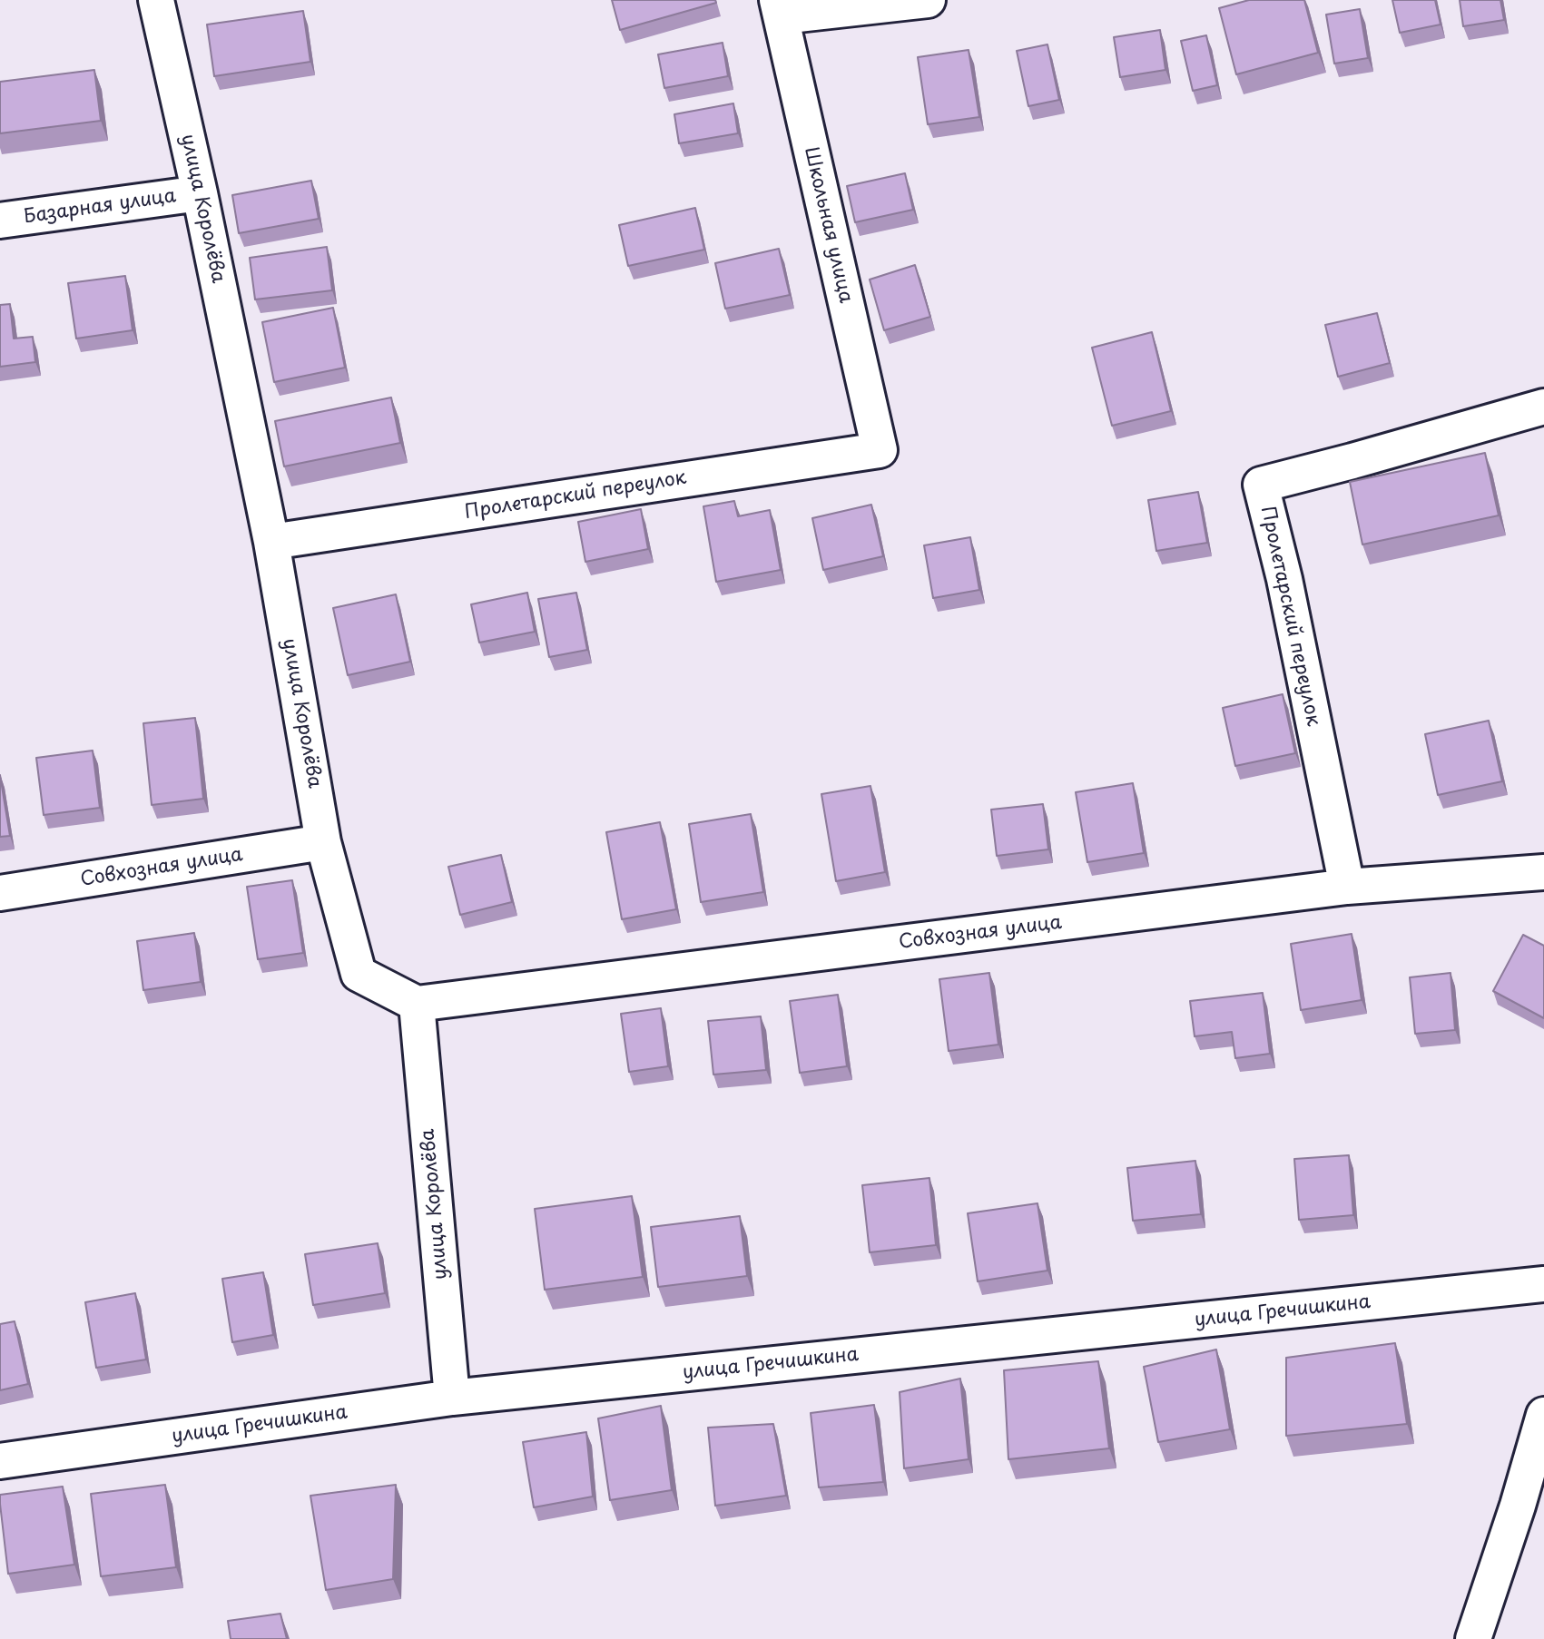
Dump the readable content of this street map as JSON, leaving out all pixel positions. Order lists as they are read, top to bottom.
{
  "streets": {
    "street": [
      "Базарная улица",
      "улица Королёва",
      "Школьная улица",
      "Пролетарский переулок",
      "Совхозная улица",
      "улица Гречишкина"
    ]
  },
  "crossings": [
    ["Базарная улица", "улица Королёва"],
    ["улица Королёва", "Пролетарский переулок"],
    ["улица Королёва", "Совхозная улица"],
    ["улица Королёва", "улица Гречишкина"],
    ["Школьная улица", "Пролетарский переулок"],
    ["Пролетарский переулок", "Совхозная улица"]
  ]
}
